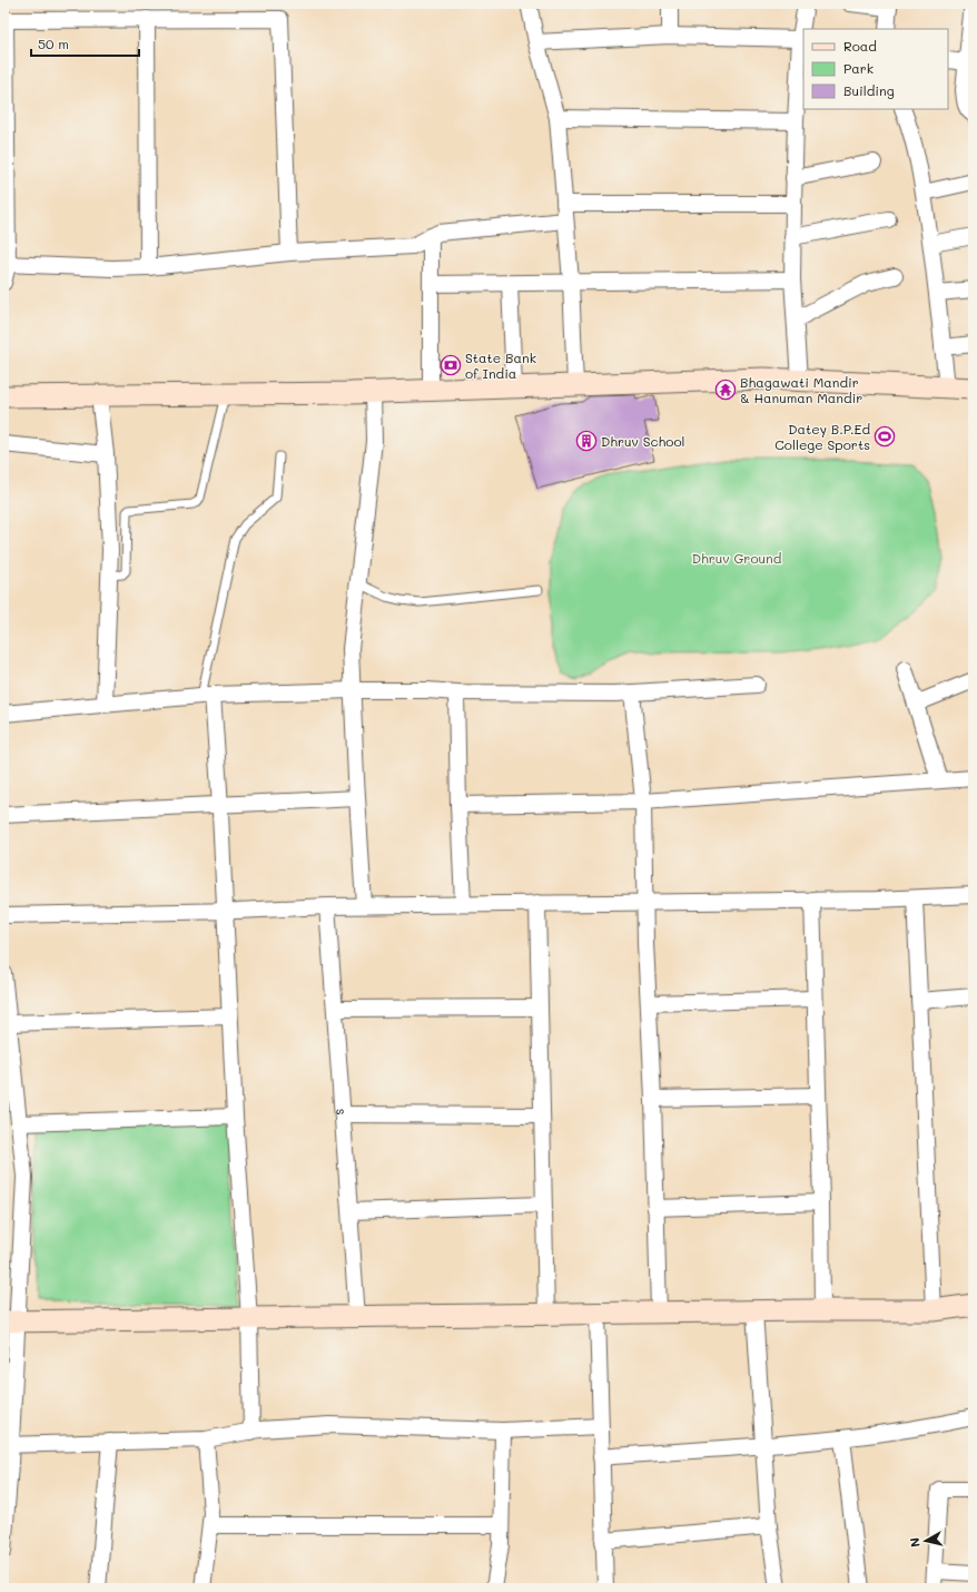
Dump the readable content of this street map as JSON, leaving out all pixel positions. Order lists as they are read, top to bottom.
{
  "streets": {
    "street": ["s"]
  },
  "parks": ["Dhruv Ground"],
  "places": {
    "bank": ["State Bank of India"],
    "temple": ["Bhagawati Mandir & Hanuman Mandir"],
    "sports": ["Datey B.P.Ed College Sports"],
    "building": ["Dhruv School"]
  },
  "legend": ["Road", "Park", "Building"],
  "scale_bar": "50 m",
  "north": "left"
}
